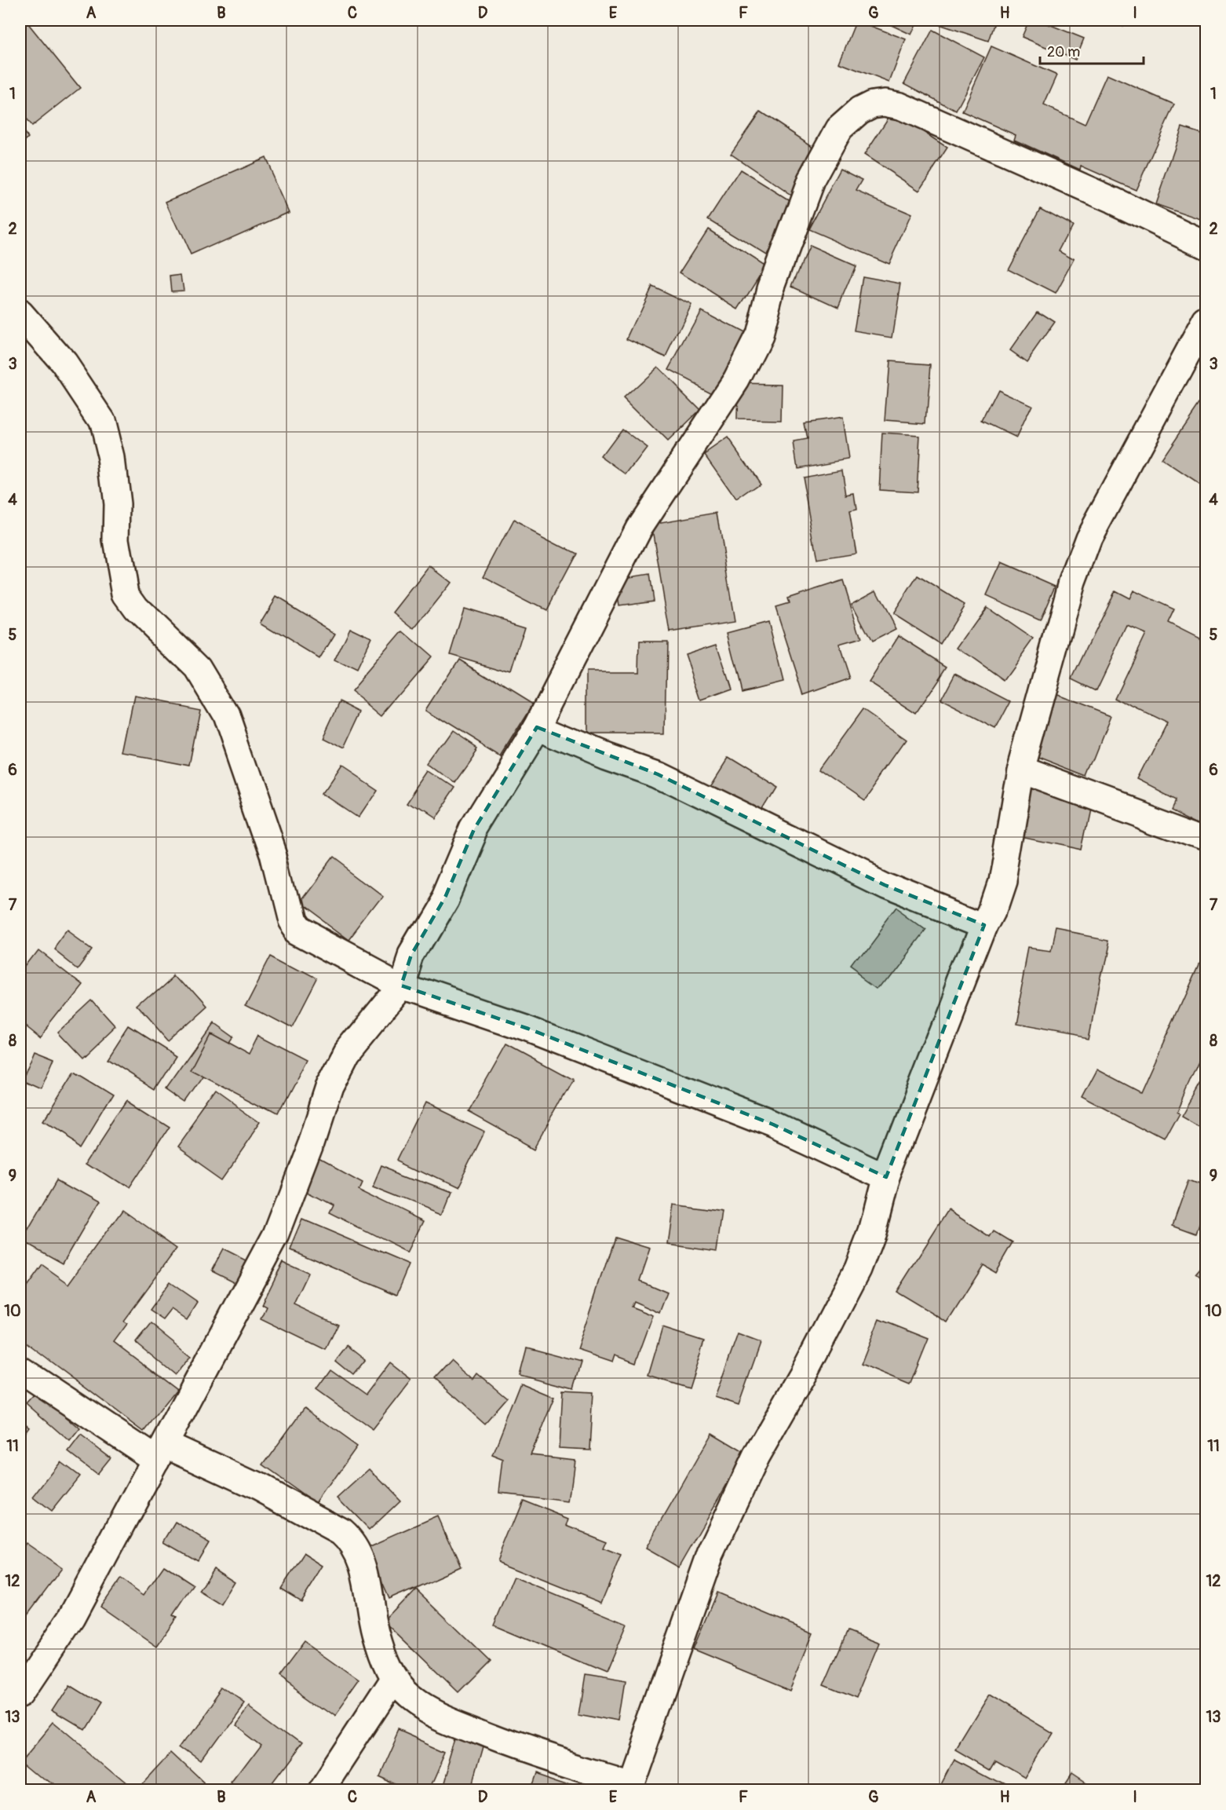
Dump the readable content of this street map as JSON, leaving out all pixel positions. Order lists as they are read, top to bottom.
{
  "scale_bar": "20 m",
  "grid": {
    "columns": [
      "A",
      "B",
      "C",
      "D",
      "E",
      "F",
      "G",
      "H",
      "I"
    ],
    "rows": [
      "1",
      "2",
      "3",
      "4",
      "5",
      "6",
      "7",
      "8",
      "9",
      "10",
      "11",
      "12",
      "13"
    ]
  }
}
